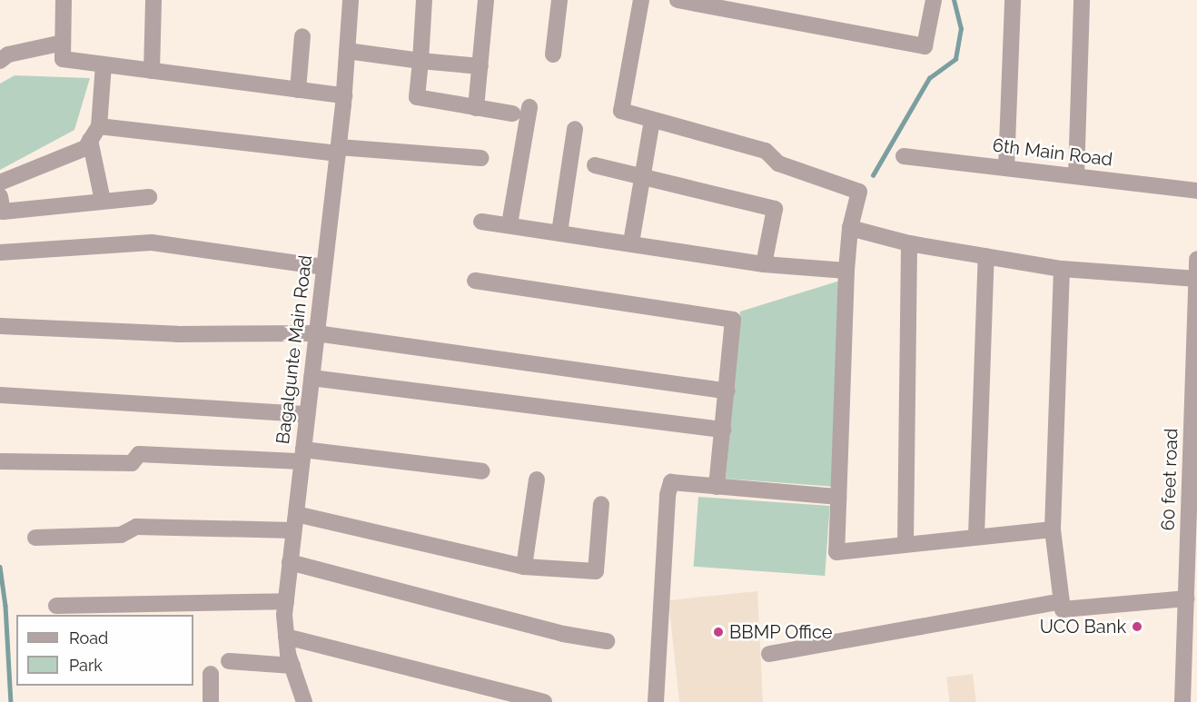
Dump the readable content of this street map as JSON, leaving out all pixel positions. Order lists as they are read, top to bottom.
{
  "streets": {
    "street": ["6th Main Road", "Bagalgunte Main Road", "60 feet road"]
  },
  "places": ["UCO Bank", "BBMP Office"],
  "legend": ["Road", "Park"]
}
